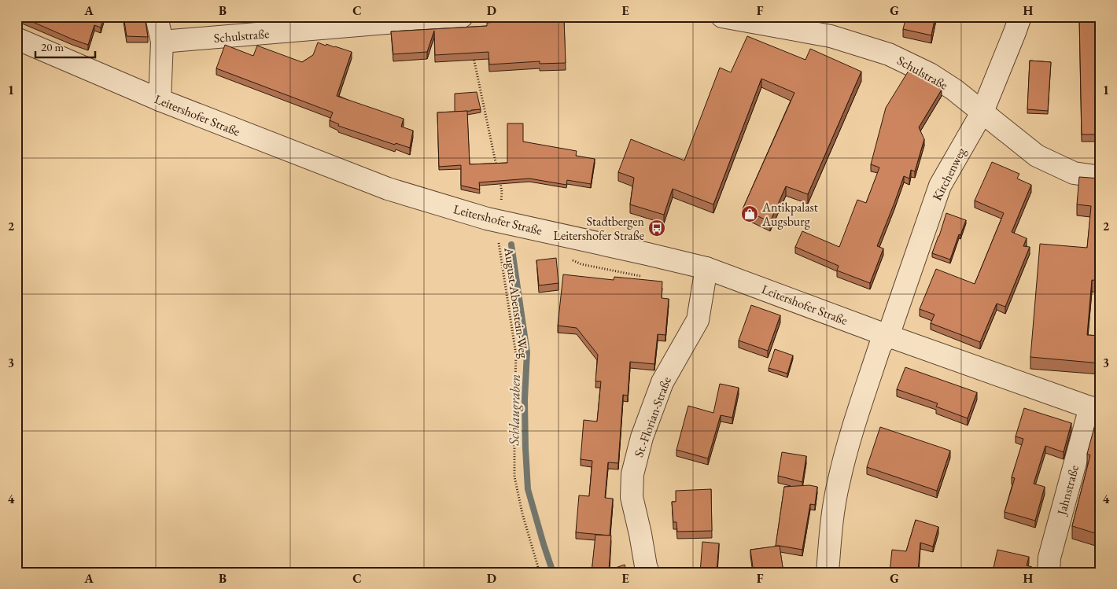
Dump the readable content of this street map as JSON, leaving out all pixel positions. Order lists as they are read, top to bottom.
{
  "streets": {
    "street": [
      "Schulstraße",
      "Leitershofer Straße",
      "Kirchenweg",
      "St.-Florian-Straße",
      "Jahnstraße"
    ],
    "path": ["August-Abenstein-Weg"]
  },
  "crossings": [
    ["Schulstraße", "Kirchenweg"],
    ["Leitershofer Straße", "Kirchenweg"],
    ["Leitershofer Straße", "August-Abenstein-Weg"],
    ["Leitershofer Straße", "St.-Florian-Straße"],
    ["Leitershofer Straße", "Jahnstraße"]
  ],
  "water": ["Schlaugraben"],
  "places": {
    "shop": ["Antikpalast Augsburg"],
    "bus stop": ["Stadtbergen Leitershofer Straße"]
  },
  "scale_bar": "20 m",
  "grid": {
    "columns": [
      "A",
      "B",
      "C",
      "D",
      "E",
      "F",
      "G",
      "H"
    ],
    "rows": [
      "1",
      "2",
      "3",
      "4"
    ]
  }
}
